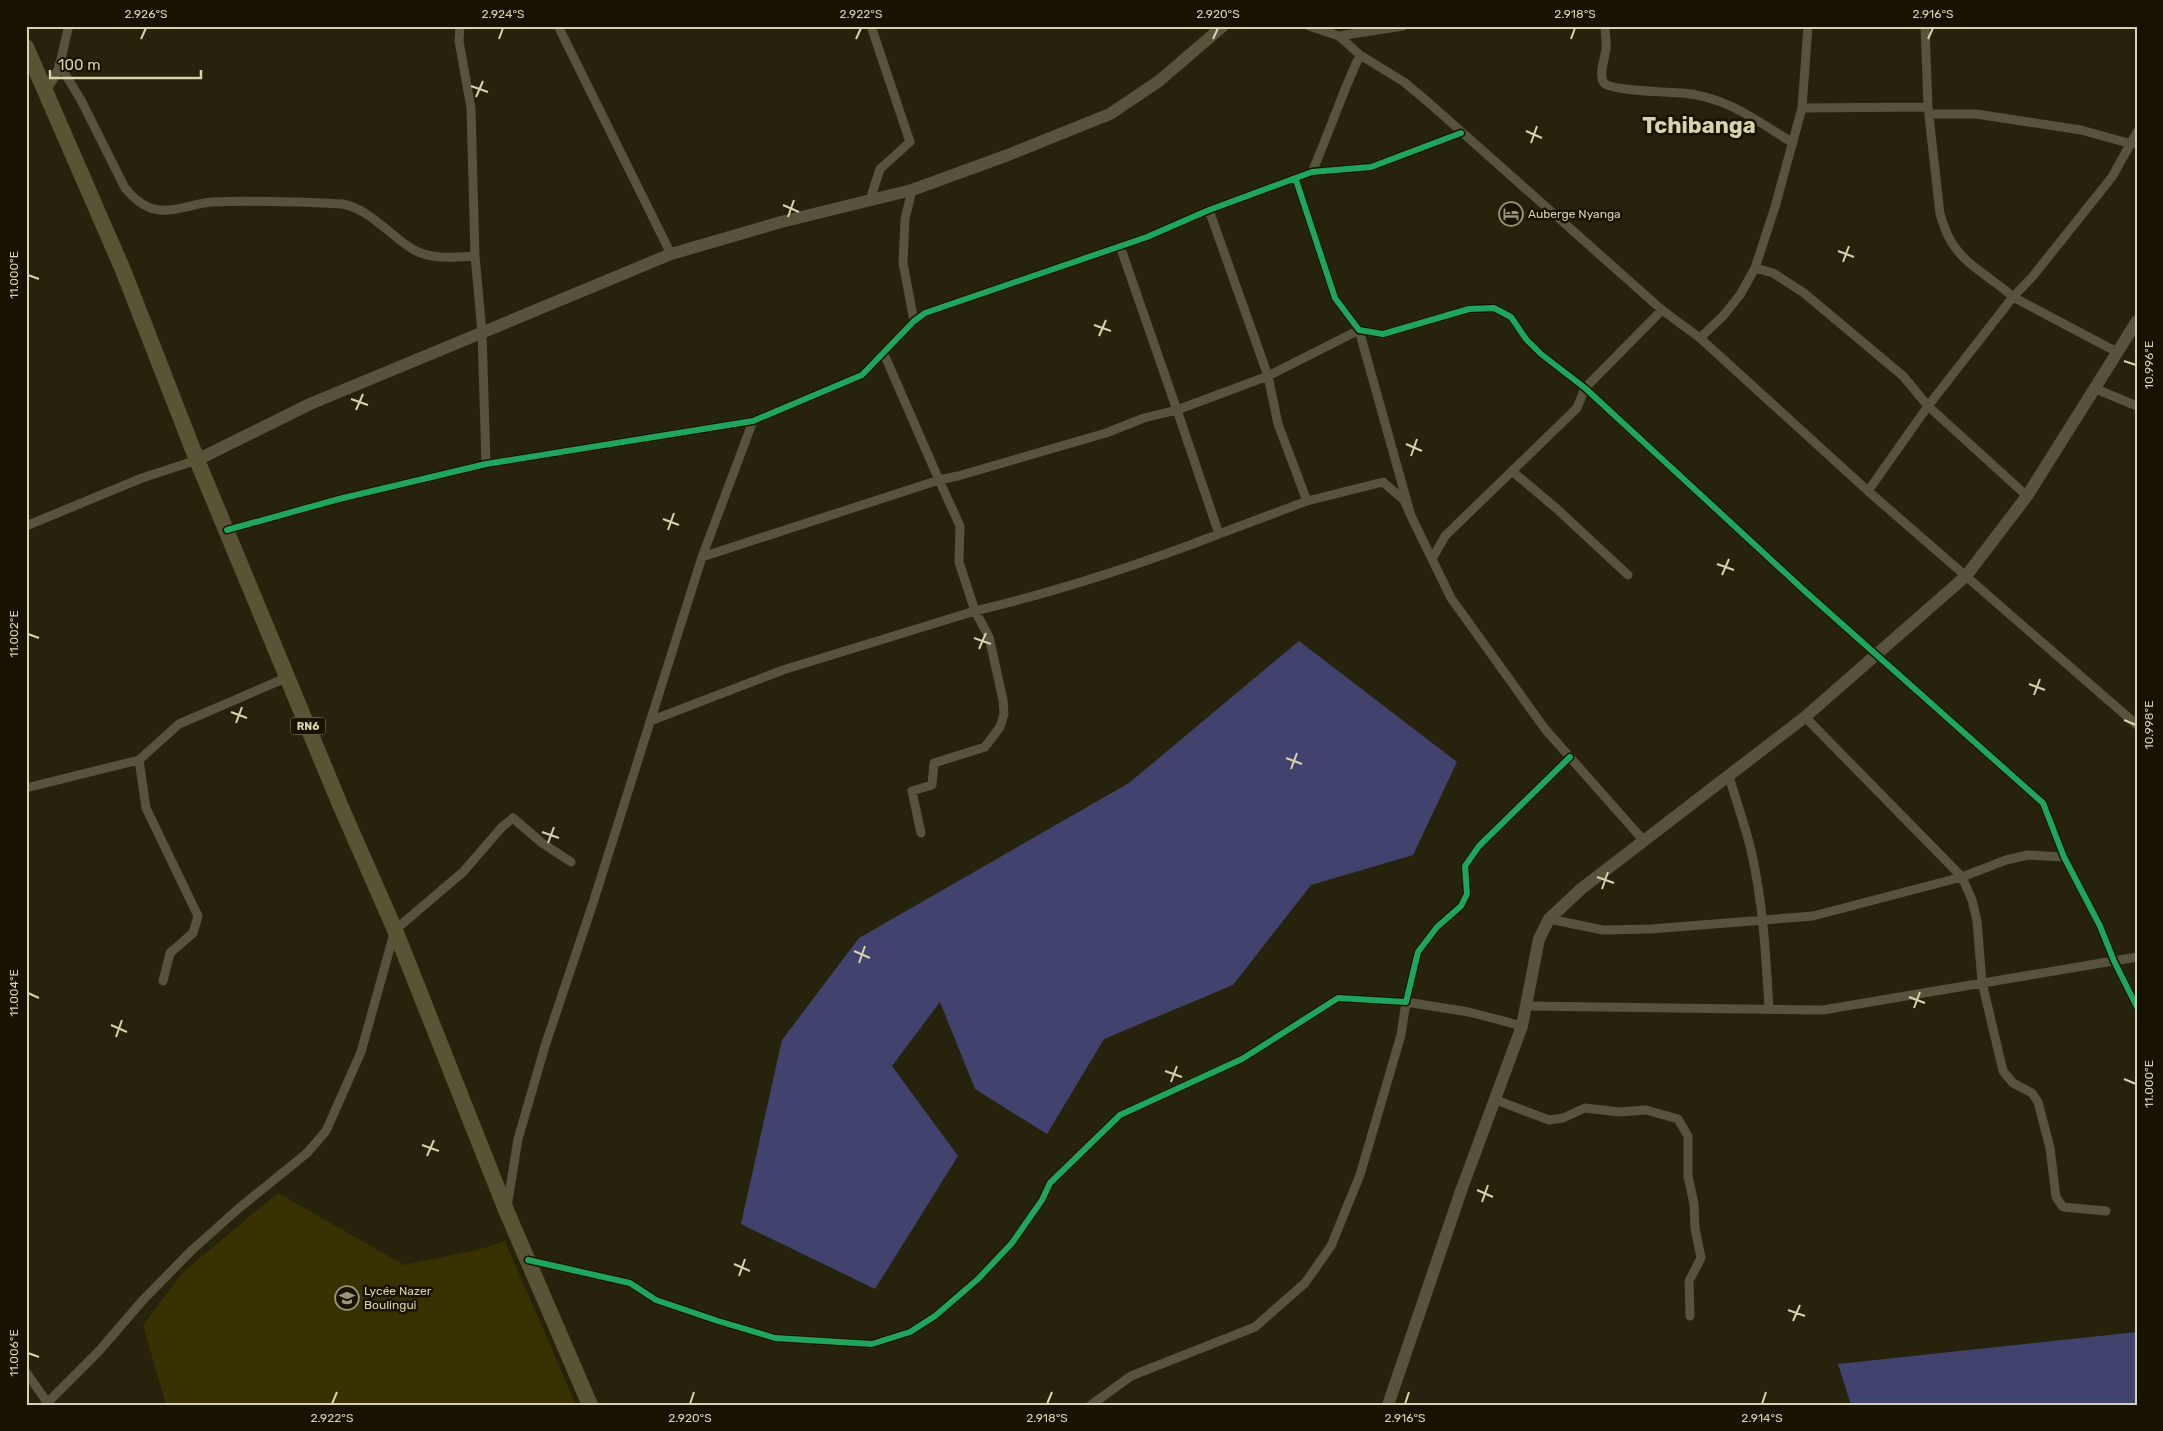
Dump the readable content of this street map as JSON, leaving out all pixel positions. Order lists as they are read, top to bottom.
{
  "streets": {
    "highway": ["RN6"]
  },
  "districts": ["Tchibanga"],
  "places": {
    "hotel": ["Auberge Nyanga"],
    "school or university": ["Lycée Nazer Boulingui"]
  },
  "scale_bar": "100 m",
  "coordinates": [
    "2.926°S",
    "2.924°S",
    "2.922°S",
    "2.920°S",
    "2.918°S",
    "2.916°S",
    "11.000°E",
    "10.996°E",
    "11.002°E",
    "10.998°E",
    "11.004°E",
    "11.006°E",
    "2.914°S"
  ]
}
